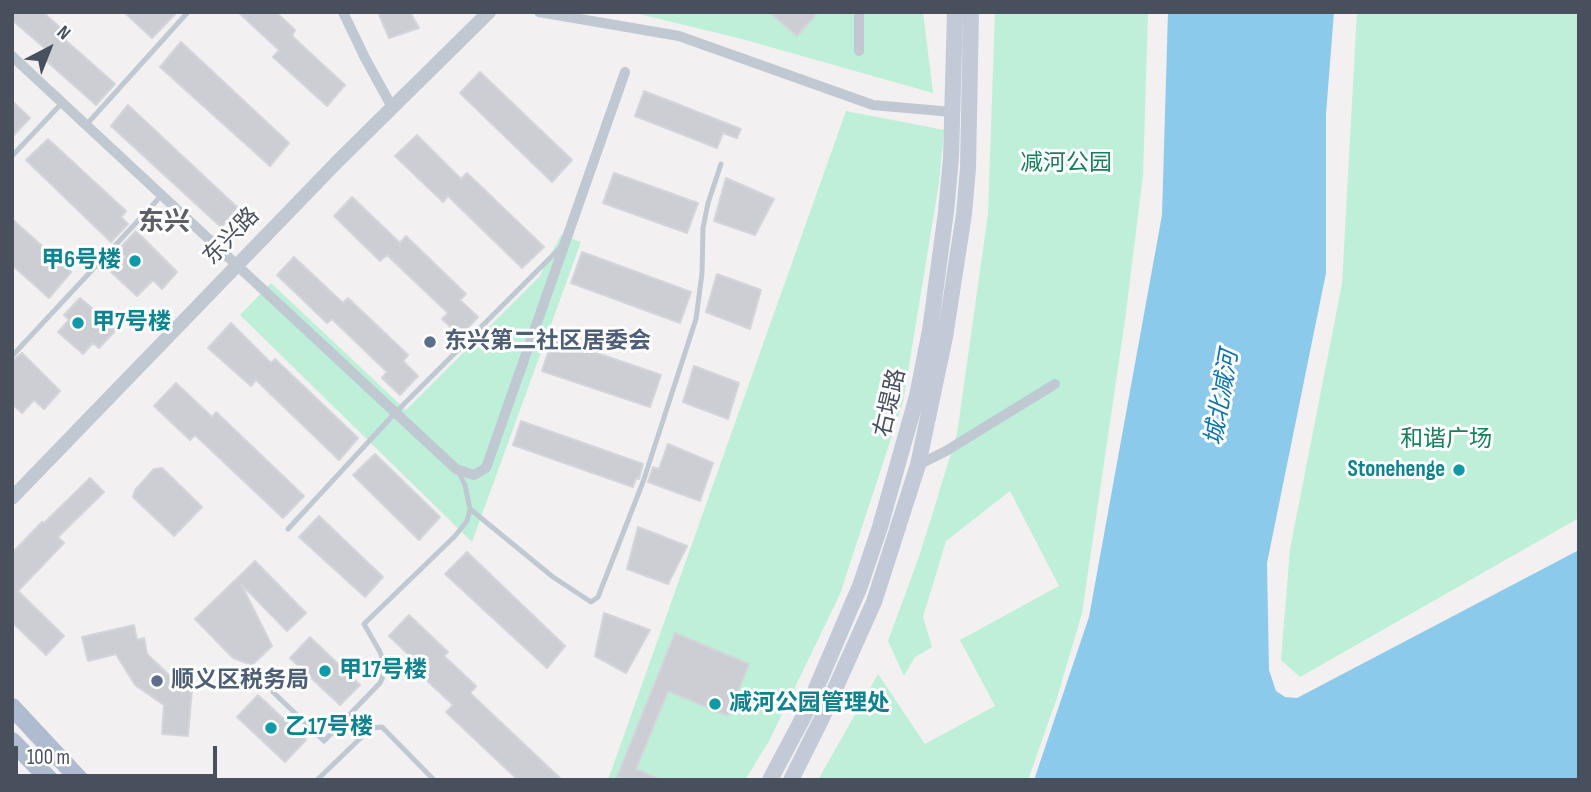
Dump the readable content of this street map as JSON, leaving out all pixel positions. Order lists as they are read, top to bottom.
{
  "streets": {
    "main road": ["右堤路"],
    "street": ["东兴路"]
  },
  "districts": ["东兴"],
  "water": ["城北减河"],
  "parks": ["减河公园", "和谐广场"],
  "places": [
    "甲6号楼",
    "甲7号楼",
    "东兴第二社区居委会",
    "Stonehenge",
    "甲17号楼",
    "顺义区税务局",
    "减河公园管理处",
    "乙17号楼"
  ],
  "scale_bar": "100 m",
  "north": "top right"
}
